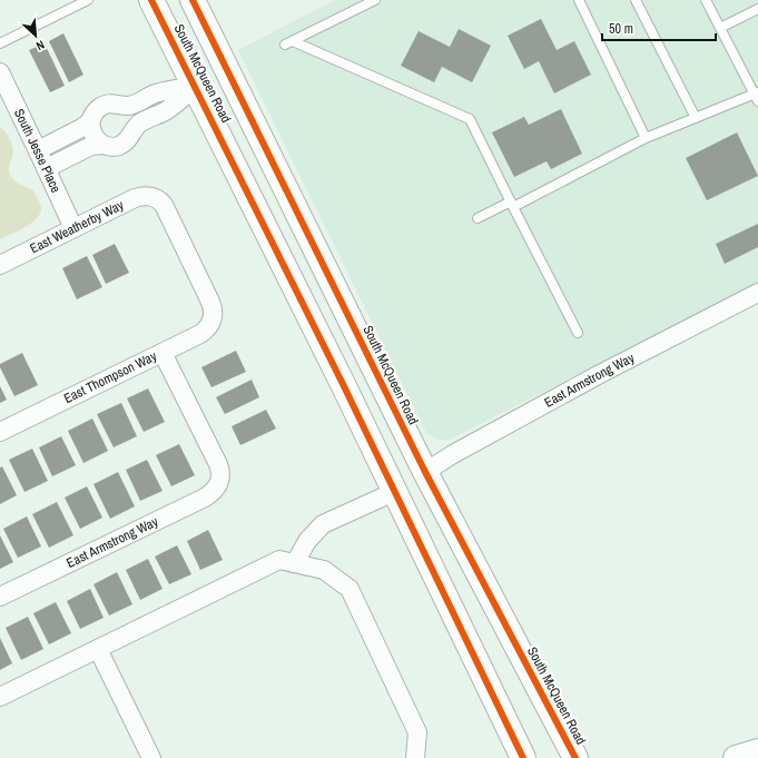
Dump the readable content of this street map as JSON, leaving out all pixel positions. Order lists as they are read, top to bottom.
{
  "streets": {
    "main road": ["South McQueen Road"],
    "street": [
      "South Jesse Place",
      "East Weatherby Way",
      "East Thompson Way",
      "East Armstrong Way"
    ]
  },
  "crossings": [
    ["South McQueen Road", "East Armstrong Way"],
    ["South Jesse Place", "East Weatherby Way"],
    ["East Weatherby Way", "East Thompson Way"],
    ["East Thompson Way", "East Armstrong Way"]
  ],
  "scale_bar": "50 m",
  "north": "bottom right"
}
